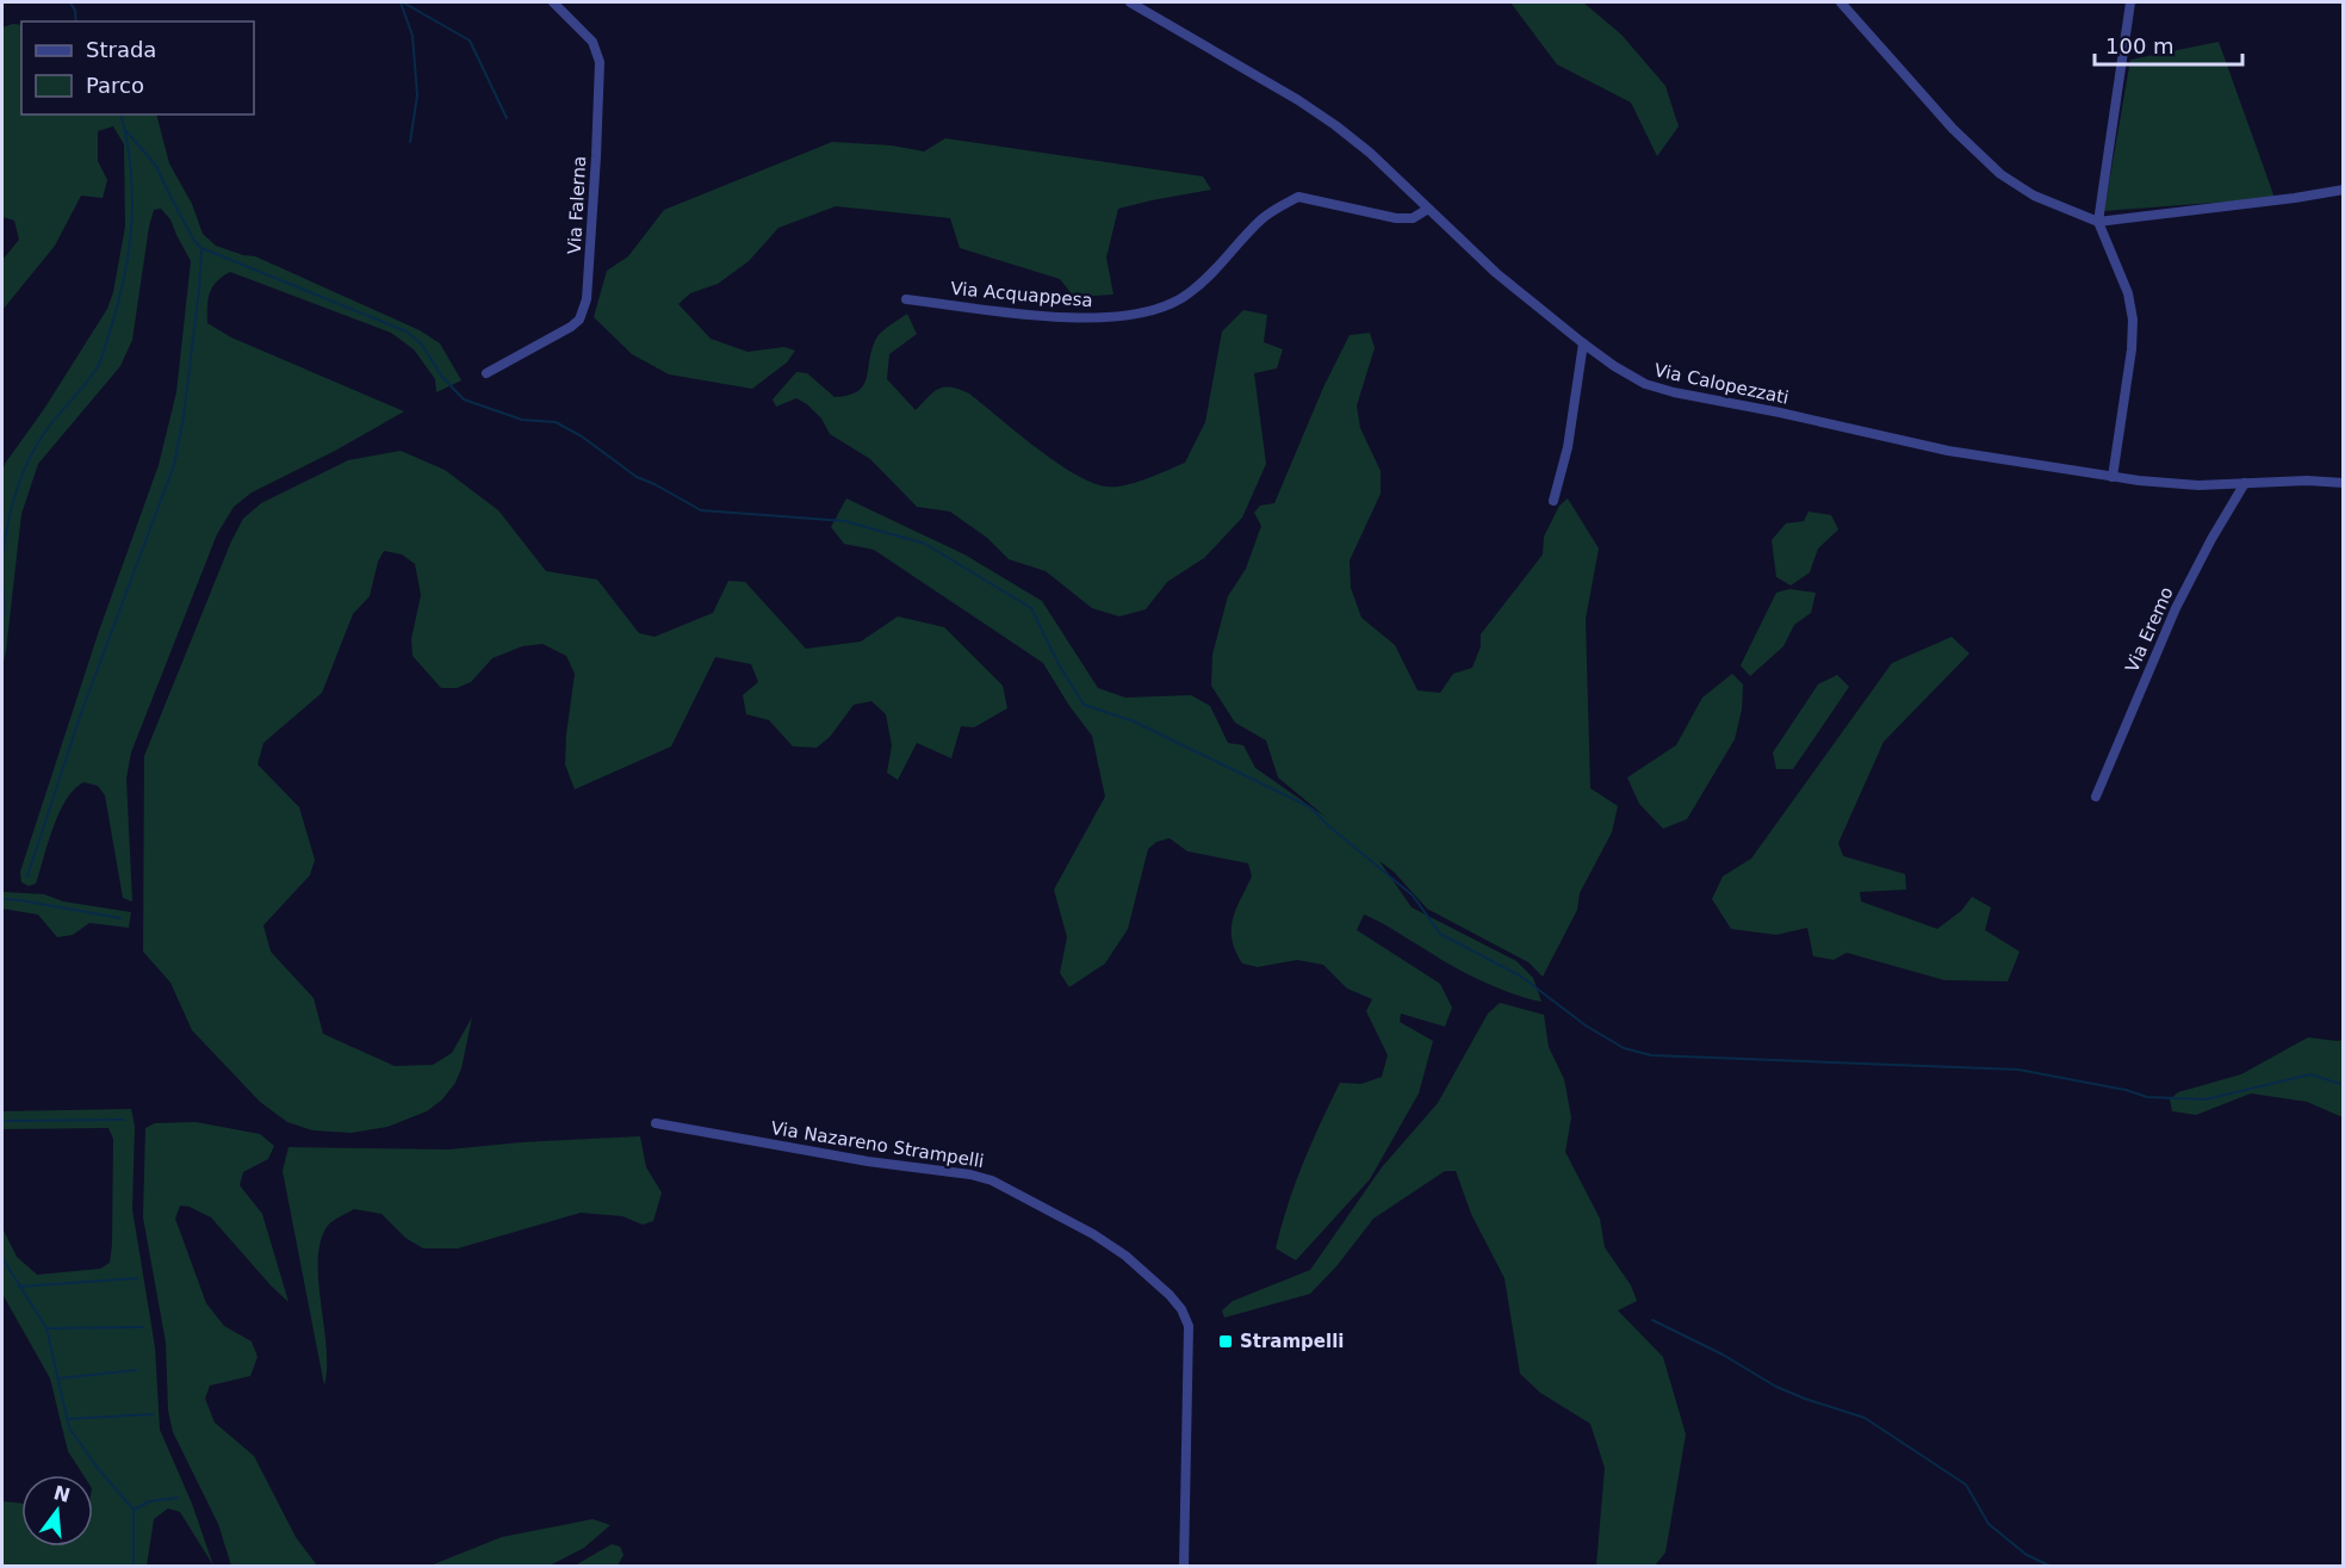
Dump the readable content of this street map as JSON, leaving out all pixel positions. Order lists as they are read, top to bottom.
{
  "streets": {
    "street": [
      "Via Falerna",
      "Via Acquappesa",
      "Via Calopezzati",
      "Via Eremo",
      "Via Nazareno Strampelli"
    ]
  },
  "crossings": [
    ["Via Acquappesa", "Via Calopezzati"],
    ["Via Calopezzati", "Via Eremo"]
  ],
  "places": {
    "transit": ["Strampelli"]
  },
  "legend": ["Strada", "Parco"],
  "scale_bar": "100 m",
  "north": "top"
}
